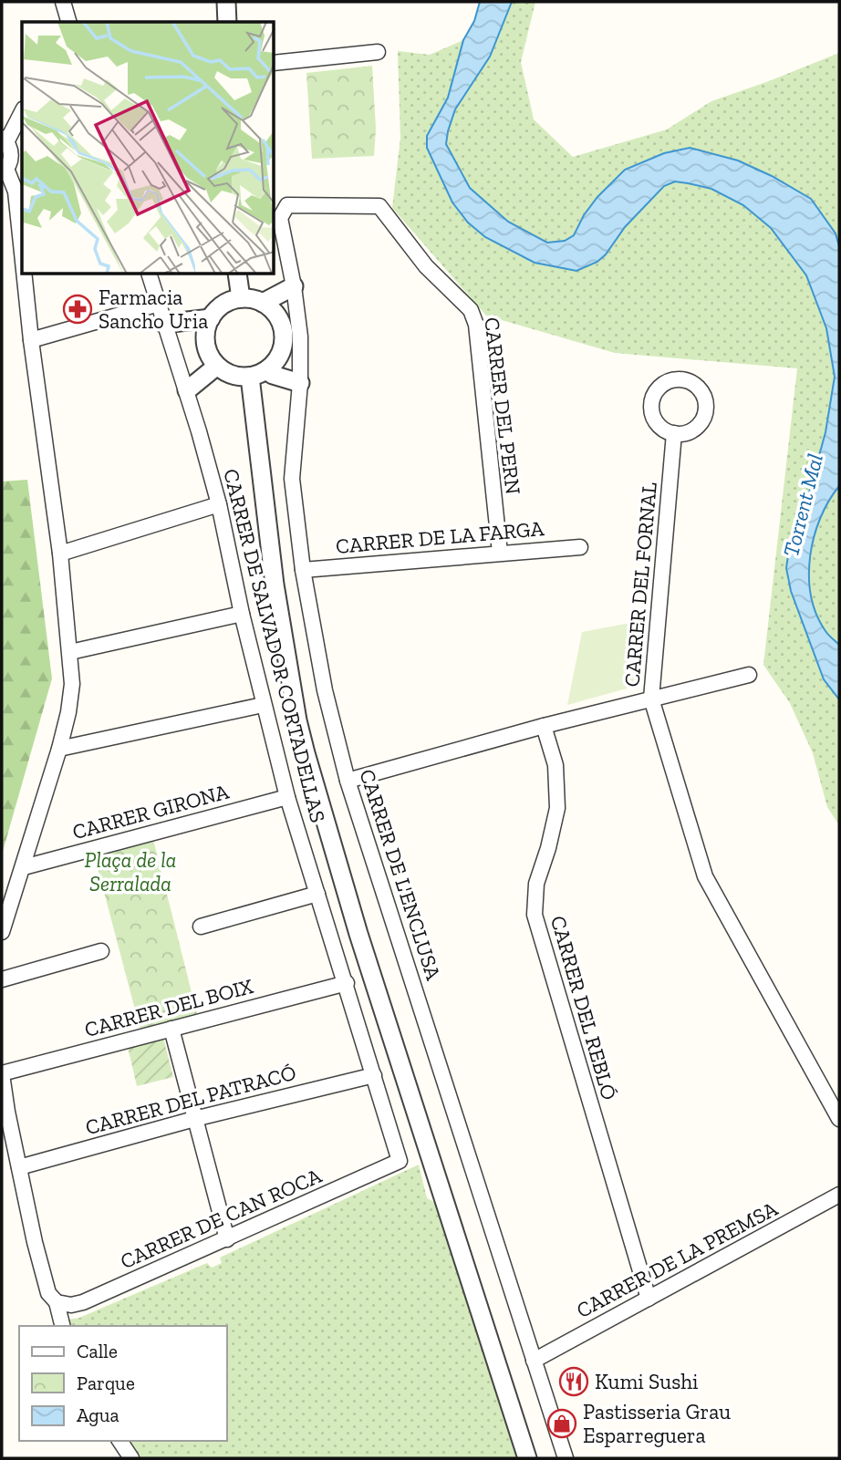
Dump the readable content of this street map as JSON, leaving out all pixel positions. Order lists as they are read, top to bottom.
{
  "streets": {
    "street": [
      "CARRER DEL PERN",
      "CARRER DE LA FARGA",
      "CARRER DEL FORNAL",
      "CARRER DE SALVADOR CORTADELLAS",
      "CARRER GIRONA",
      "CARRER DE L'ENCLUSA",
      "CARRER DEL BOIX",
      "CARRER DEL REBLÓ",
      "CARRER DEL PATRACÓ",
      "CARRER DE CAN ROCA",
      "CARRER DE LA PREMSA"
    ]
  },
  "crossings": [
    ["CARRER DEL PERN", "CARRER DE LA FARGA"],
    ["CARRER DEL PERN", "CARRER DE L'ENCLUSA"],
    ["CARRER DE LA FARGA", "CARRER DE L'ENCLUSA"],
    ["CARRER DE SALVADOR CORTADELLAS", "CARRER GIRONA"],
    ["CARRER DE SALVADOR CORTADELLAS", "CARRER DEL BOIX"],
    ["CARRER DE SALVADOR CORTADELLAS", "CARRER DEL PATRACÓ"],
    ["CARRER DE SALVADOR CORTADELLAS", "CARRER DE CAN ROCA"],
    ["CARRER DE L'ENCLUSA", "CARRER DE LA PREMSA"],
    ["CARRER DEL REBLÓ", "CARRER DE LA PREMSA"]
  ],
  "water": ["Torrent Mal"],
  "parks": ["Plaça de la Serralada"],
  "places": {
    "pharmacy": ["Farmacia Sancho Uria"],
    "restaurant": ["Kumi Sushi"],
    "shop": ["Pastisseria Grau Esparreguera"]
  },
  "legend": ["Calle", "Parque", "Agua"]
}
